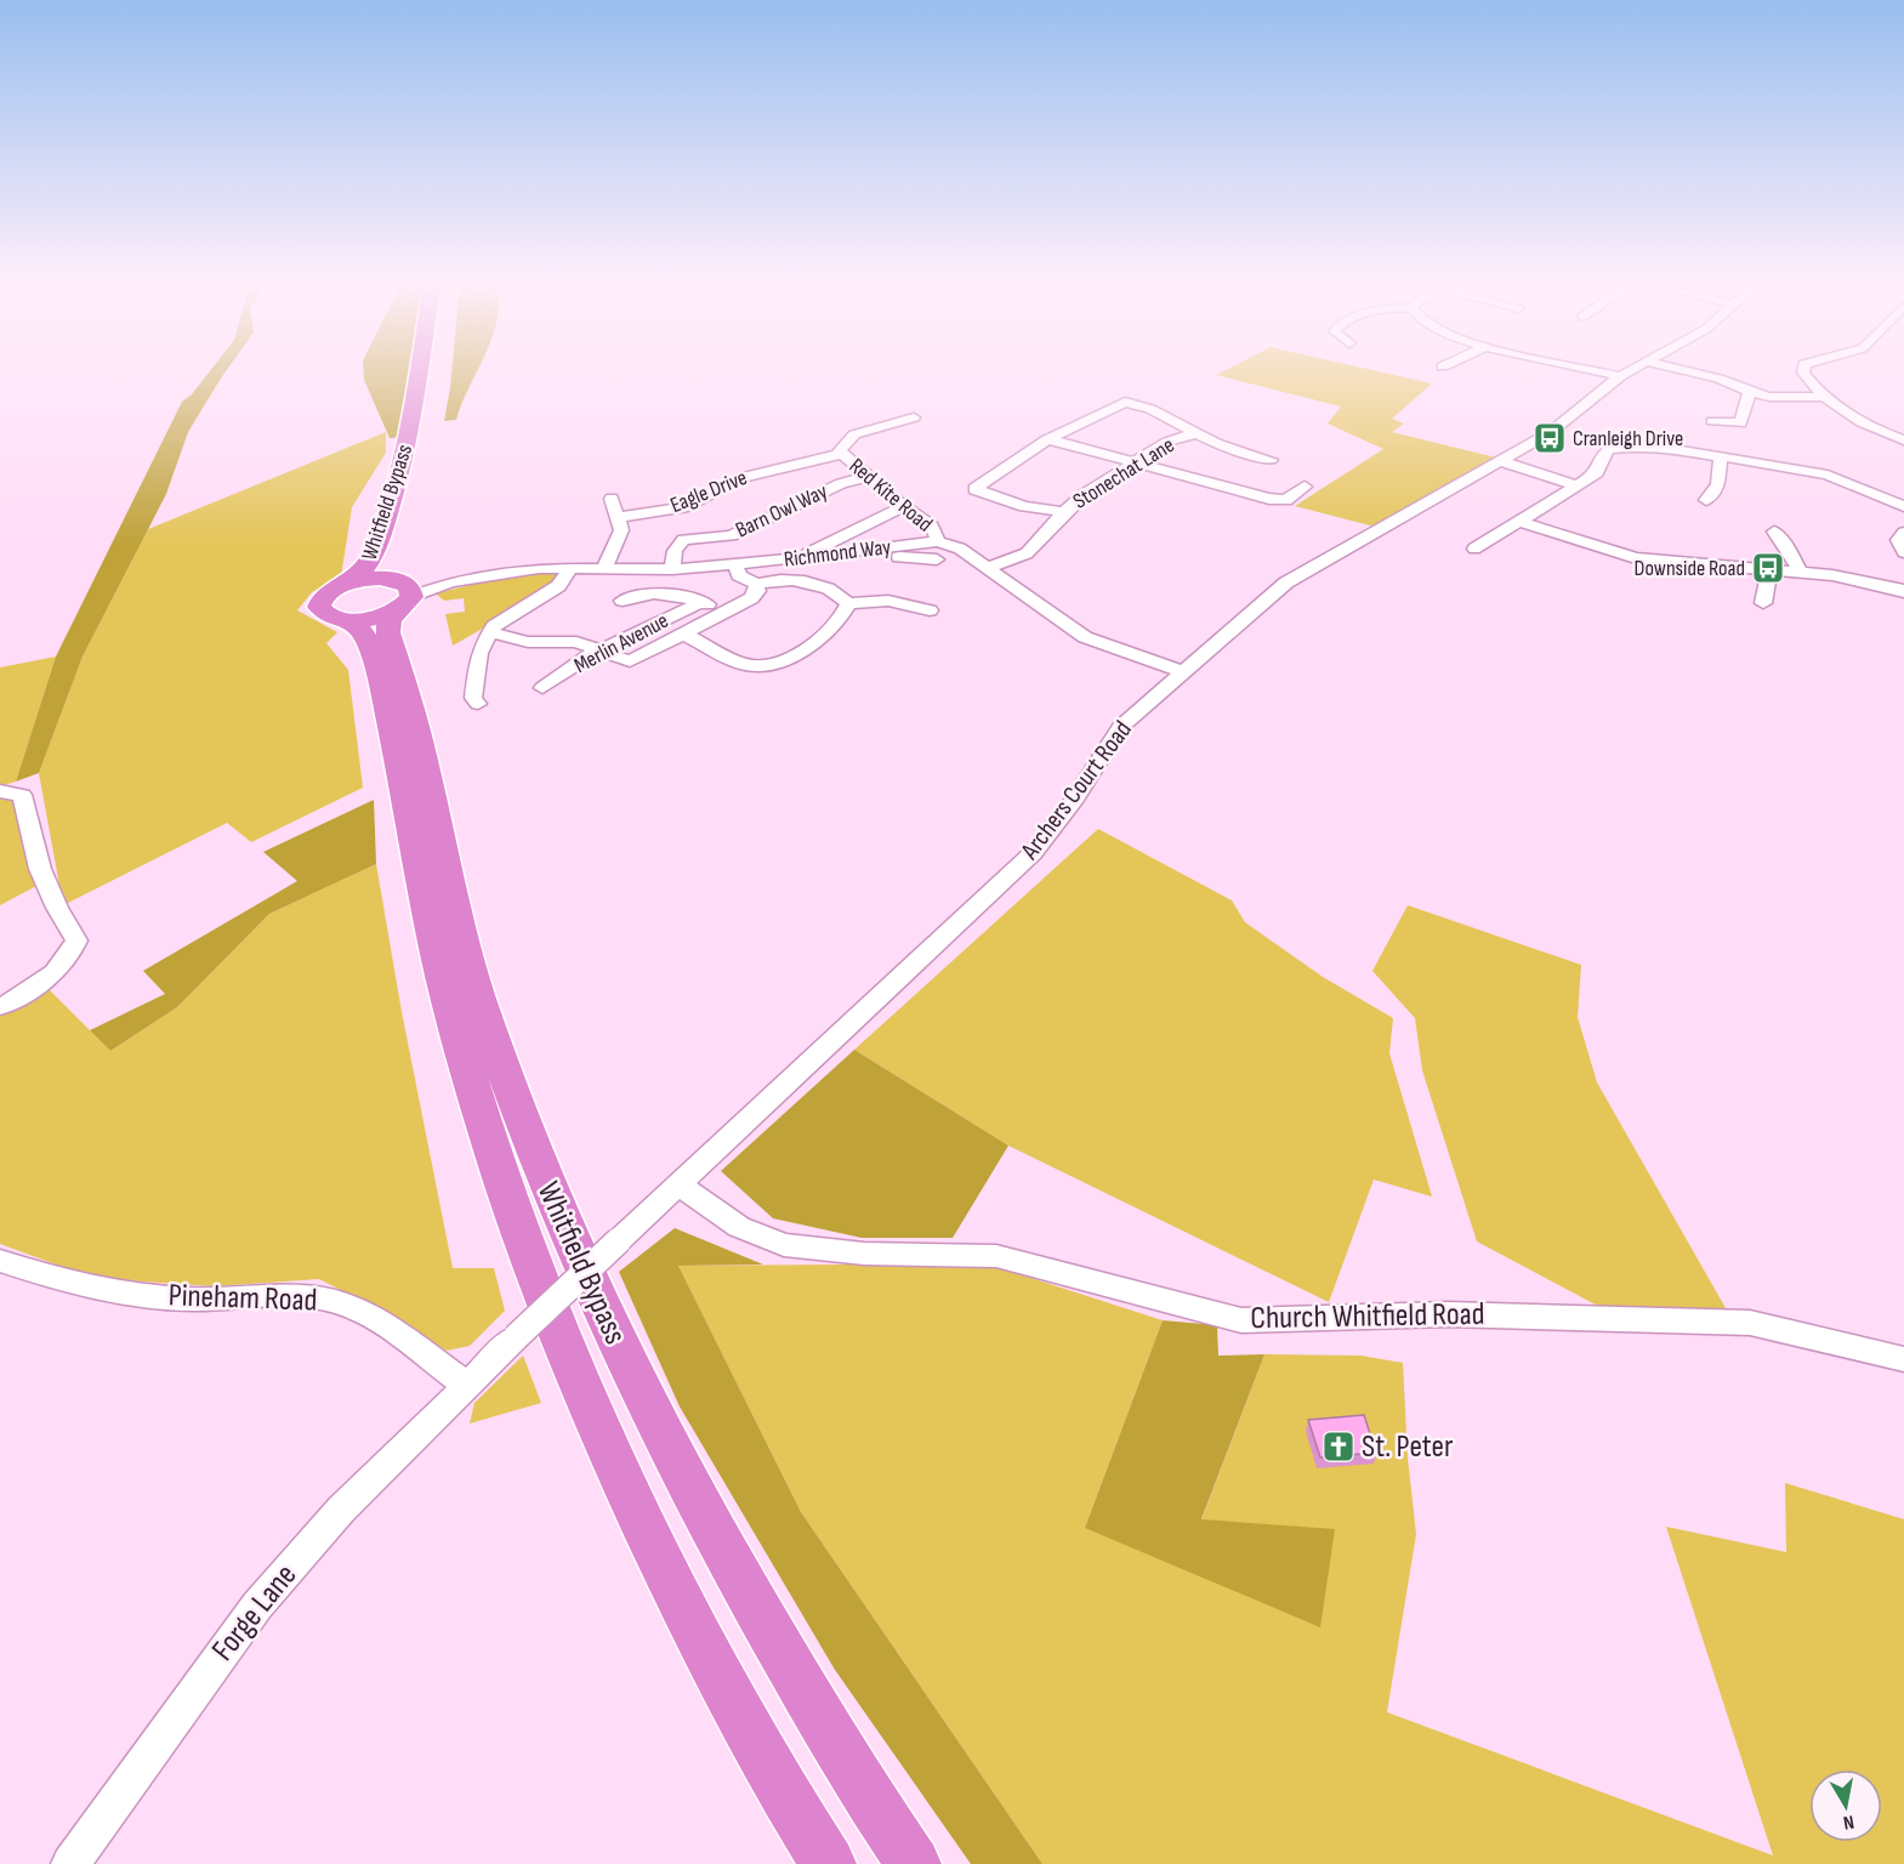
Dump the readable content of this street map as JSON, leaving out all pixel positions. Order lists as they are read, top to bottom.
{
  "streets": {
    "highway": ["Whitfield Bypass"],
    "street": [
      "Stonechat Lane",
      "Eagle Drive",
      "Red Kite Road",
      "Barn Owl Way",
      "Richmond Way",
      "Merlin Avenue",
      "Archers Court Road",
      "Pineham Road",
      "Church Whitfield Road",
      "Forge Lane"
    ]
  },
  "crossings": [
    ["Eagle Drive", "Red Kite Road"],
    ["Red Kite Road", "Barn Owl Way"],
    ["Red Kite Road", "Richmond Way"],
    ["Whitfield Bypass", "Richmond Way"],
    ["Barn Owl Way", "Richmond Way"],
    ["Archers Court Road", "Pineham Road"],
    ["Archers Court Road", "Church Whitfield Road"],
    ["Archers Court Road", "Forge Lane"],
    ["Pineham Road", "Forge Lane"]
  ],
  "places": {
    "bus stop": ["Cranleigh Drive", "Downside Road"],
    "church": ["St. Peter"]
  },
  "north": "bottom"
}
